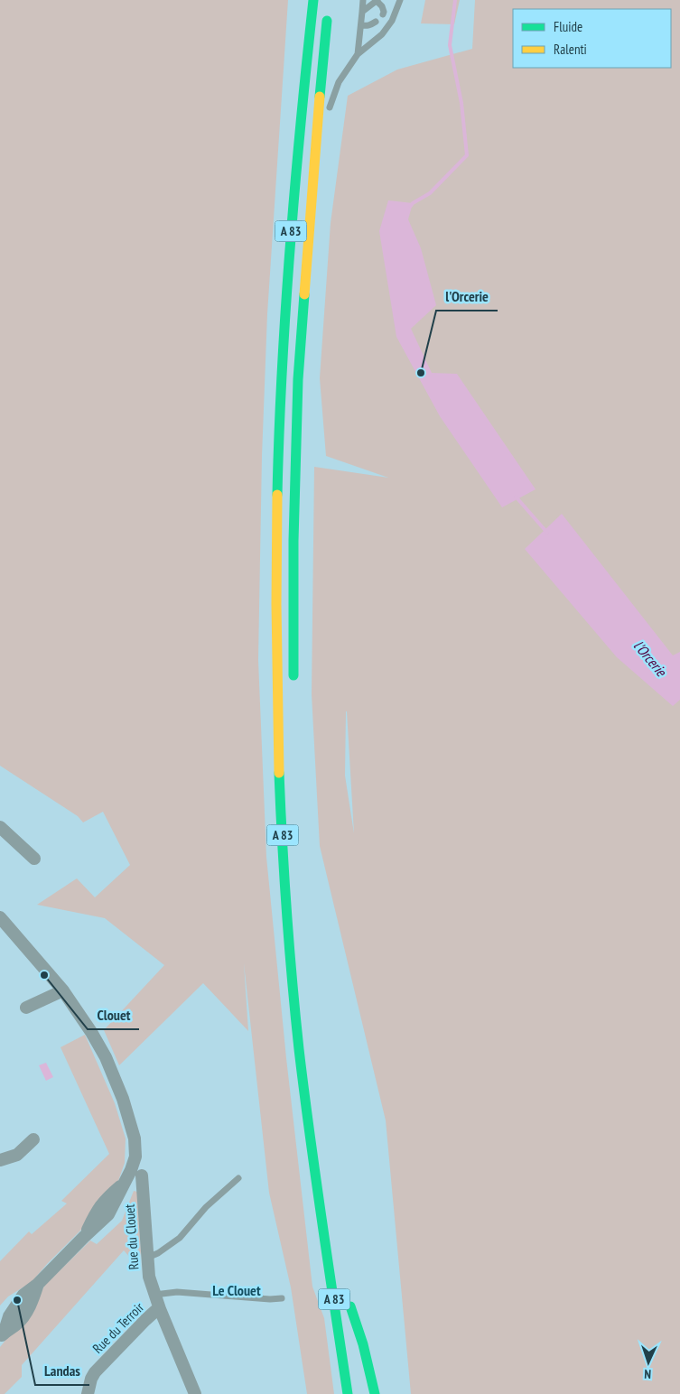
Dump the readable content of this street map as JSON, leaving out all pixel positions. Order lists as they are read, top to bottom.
{
  "streets": {
    "highway": ["A 83"],
    "street": ["Rue du Clouet", "Rue du Terroir"]
  },
  "crossings": [
    ["Rue du Clouet", "Rue du Terroir"]
  ],
  "districts": ["Le Clouet"],
  "water": ["l'Orcerie"],
  "places": ["l'Orcerie", "Clouet", "Landas"],
  "legend": ["Fluide", "Ralenti"],
  "north": "bottom"
}
